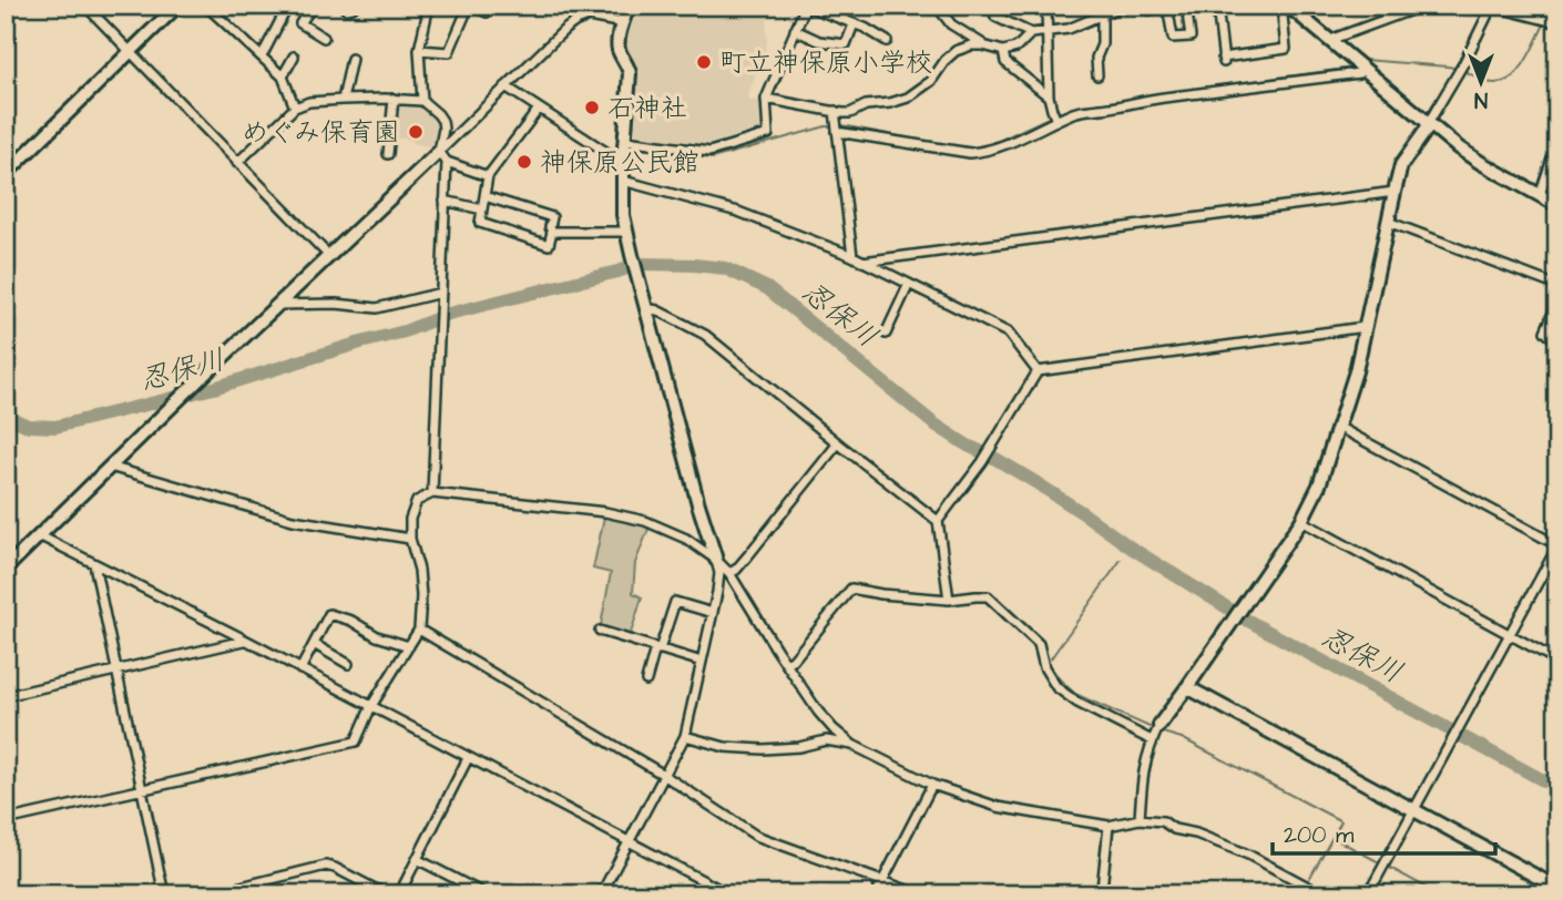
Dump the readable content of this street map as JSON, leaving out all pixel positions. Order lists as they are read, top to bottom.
{
  "water": ["忍保川"],
  "places": [
    "町立神保原小学校",
    "石神社",
    "めぐみ保育園",
    "神保原公民館"
  ],
  "scale_bar": "200 m",
  "north": "bottom"
}
